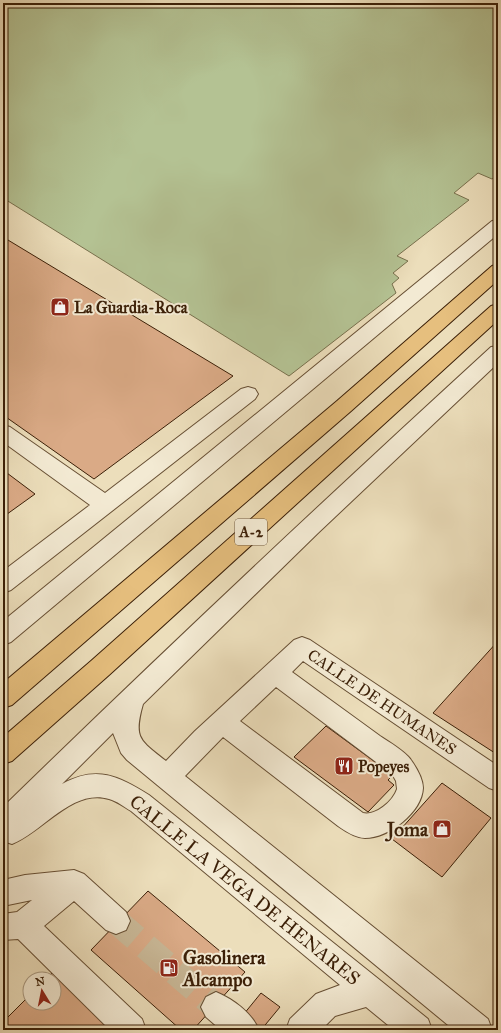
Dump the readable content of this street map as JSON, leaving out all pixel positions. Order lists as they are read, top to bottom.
{
  "streets": {
    "highway": ["A-2"],
    "street": ["CALLE DE HUMANES", "CALLE LA VEGA DE HENARES"]
  },
  "places": {
    "shop": ["La Guardia-Roca", "Joma"],
    "restaurant": ["Popeyes"],
    "fuel station": ["Gasolinera Alcampo"]
  },
  "north": "top"
}
